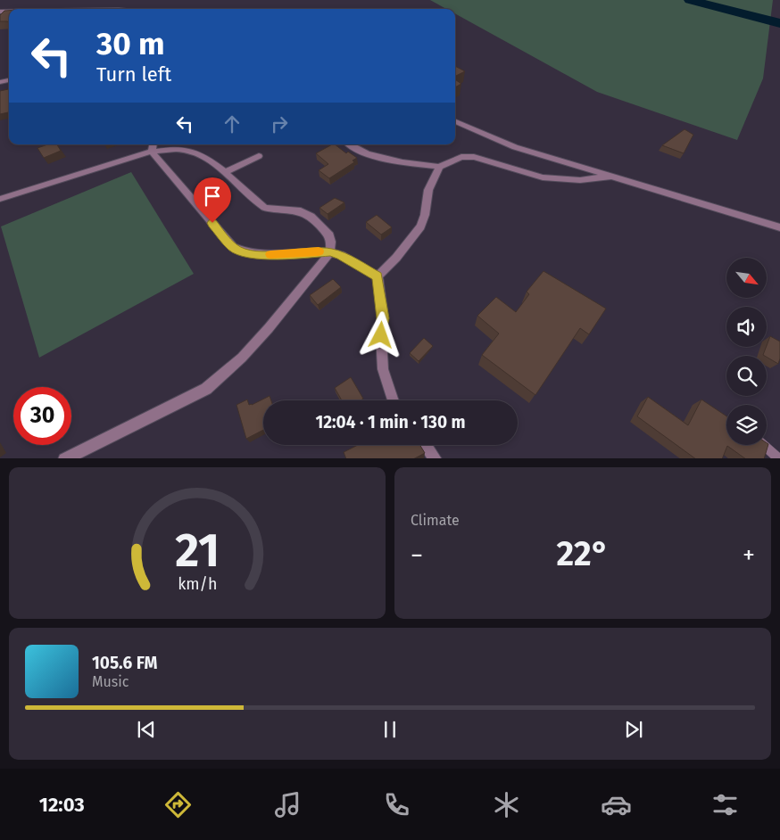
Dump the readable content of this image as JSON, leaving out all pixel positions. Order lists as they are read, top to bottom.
{
  "north": "bottom right",
  "page": {
    "turn": ["30 m", "Turn left"],
    "limit": "30",
    "trip": "12:04 · 1 min · 130 m",
    "tile": "Climate",
    "heat": ["−", "22°", "+"],
    "song": ["105.6 FM", "Music"],
    "tabs": "12:03",
    "gauge": ["21", "km/h"]
  }
}
